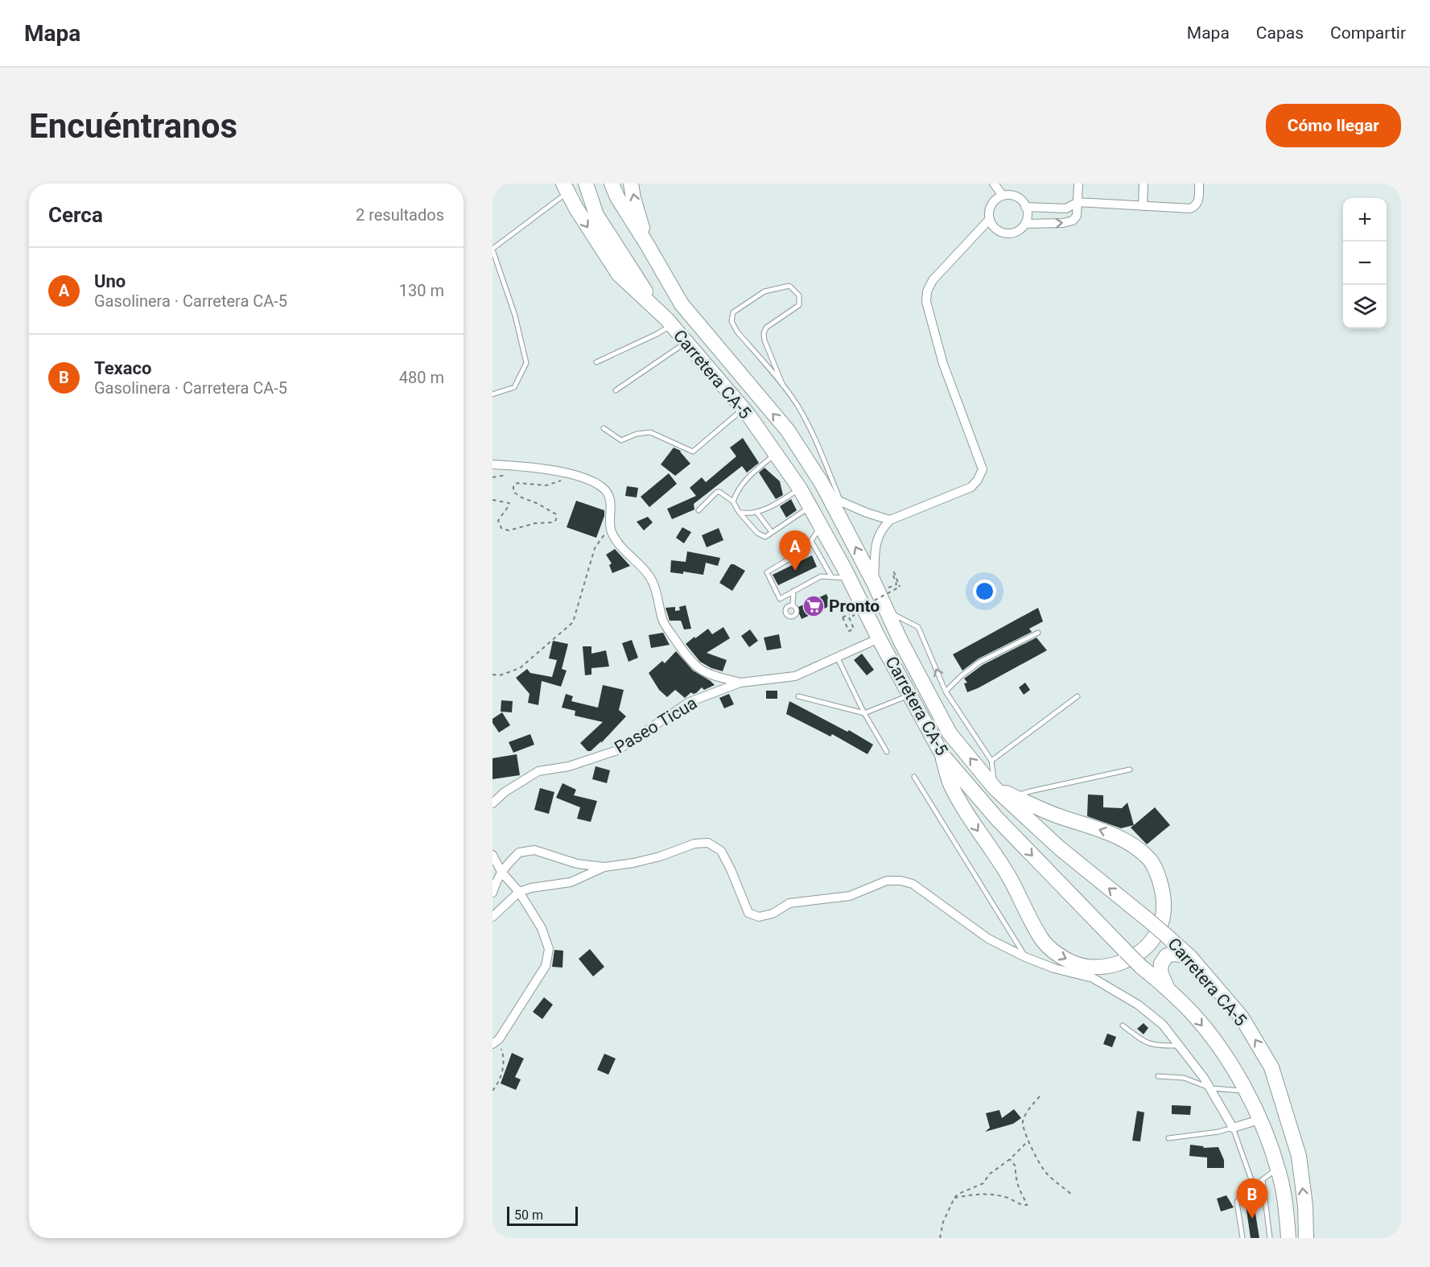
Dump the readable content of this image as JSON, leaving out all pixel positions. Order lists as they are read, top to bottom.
{
  "streets": {
    "highway": ["Carretera CA-5"],
    "street": ["Paseo Ticua"]
  },
  "crossings": [
    ["Carretera CA-5", "Paseo Ticua"]
  ],
  "places": {
    "supermarket": ["Pronto"]
  },
  "scale_bar": "50 m",
  "page": {
    "header": "Mapa",
    "nav": ["Mapa", "Capas", "Compartir"],
    "buttons": "Cómo llegar",
    "title": "Encuéntranos",
    "heading": ["Cerca", "2 resultados"],
    "map_buttons": ["+", "−"],
    "list": [
      {
        "mark": "A",
        "name": "Uno",
        "note": "Gasolinera · Carretera CA-5",
        "value": "130 m"
      },
      {
        "mark": "B",
        "name": "Texaco",
        "note": "Gasolinera · Carretera CA-5",
        "value": "480 m"
      }
    ],
    "pins": ["A", "B"],
    "scale": "50 m"
  }
}
